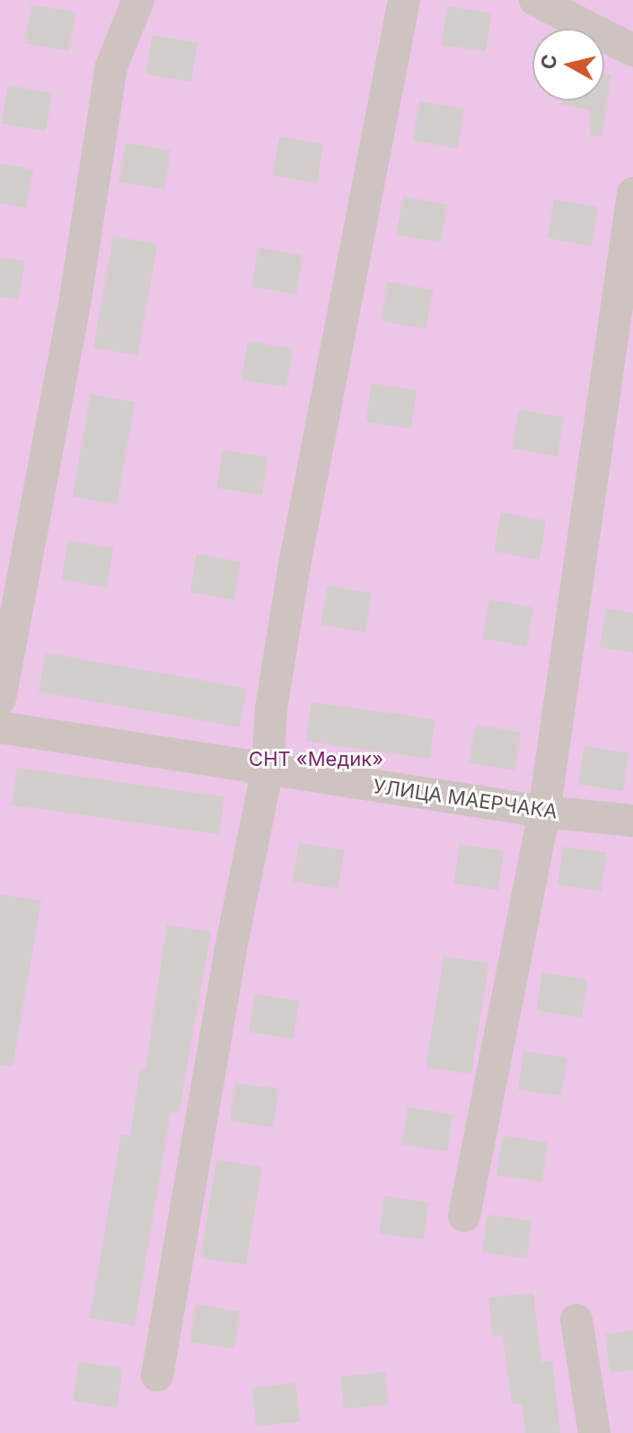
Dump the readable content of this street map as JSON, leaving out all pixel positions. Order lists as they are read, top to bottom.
{
  "streets": {
    "street": ["УЛИЦА МАЕРЧАКА"]
  },
  "parks": ["СНТ «Медик»"],
  "north": "left"
}
